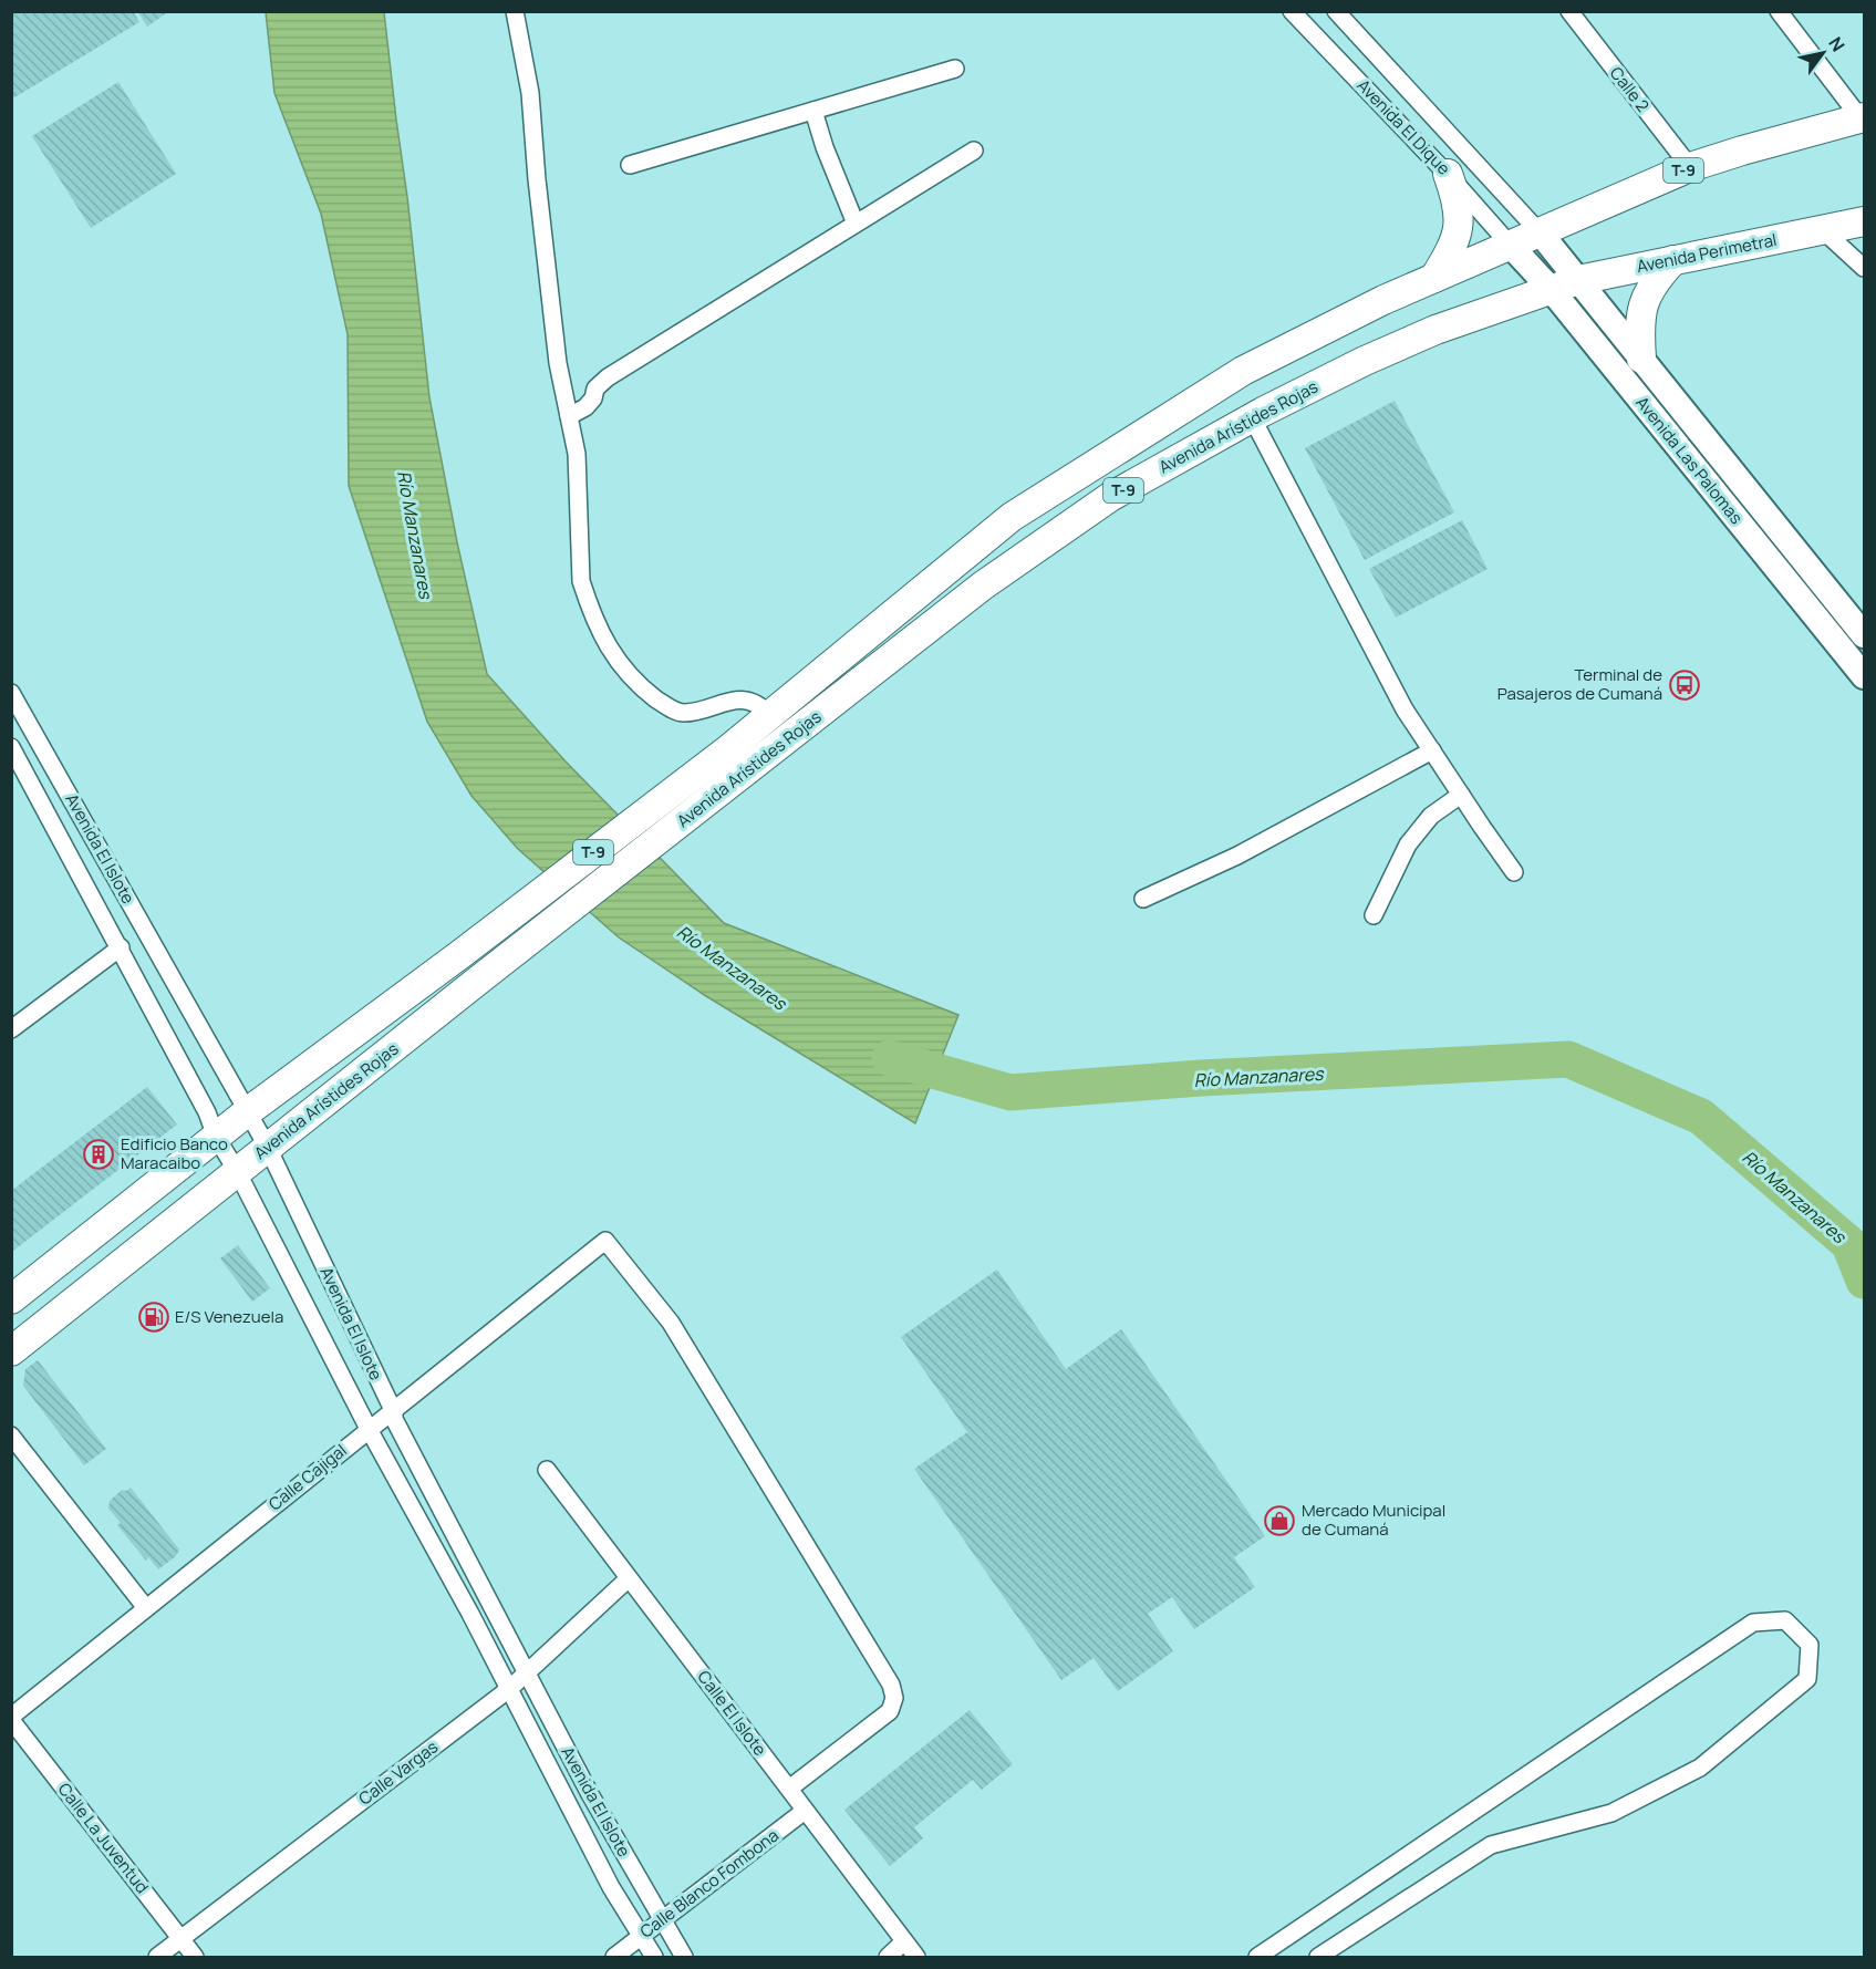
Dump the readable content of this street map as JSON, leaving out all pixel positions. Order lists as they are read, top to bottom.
{
  "streets": {
    "main road": [
      "T-9",
      "Avenida Perimetral",
      "Avenida Arístides Rojas",
      "Avenida Las Palomas"
    ],
    "street": [
      "Calle 2",
      "Avenida El Dique",
      "Avenida El Islote",
      "Calle Cajigal",
      "Calle El Islote",
      "Calle Vargas",
      "Calle La Juventud",
      "Calle Blanco Fombona"
    ]
  },
  "crossings": [
    ["Calle 2", "T-9"],
    ["Avenida El Dique", "T-9"],
    ["Avenida El Dique", "Avenida Arístides Rojas"],
    ["Avenida El Dique", "Avenida Las Palomas"],
    ["T-9", "Avenida Arístides Rojas"],
    ["T-9", "Avenida Las Palomas"],
    ["Avenida Perimetral", "Avenida Arístides Rojas"],
    ["Avenida Perimetral", "Avenida Las Palomas"],
    ["Avenida Arístides Rojas", "Avenida Las Palomas"],
    ["Avenida Arístides Rojas", "Avenida El Islote"],
    ["Avenida El Islote", "Calle Cajigal"],
    ["Avenida El Islote", "Calle Vargas"],
    ["Avenida El Islote", "Calle Blanco Fombona"],
    ["Calle Cajigal", "Calle El Islote"],
    ["Calle Cajigal", "Calle La Juventud"],
    ["Calle El Islote", "Calle Vargas"],
    ["Calle El Islote", "Calle Blanco Fombona"],
    ["Calle Vargas", "Calle La Juventud"]
  ],
  "water": ["Río Manzanares"],
  "places": {
    "bus stop": ["Terminal de Pasajeros de Cumaná"],
    "building": ["Edificio Banco Maracaibo"],
    "fuel station": ["E/S Venezuela"],
    "shop": ["Mercado Municipal de Cumaná"]
  },
  "north": "top right"
}
